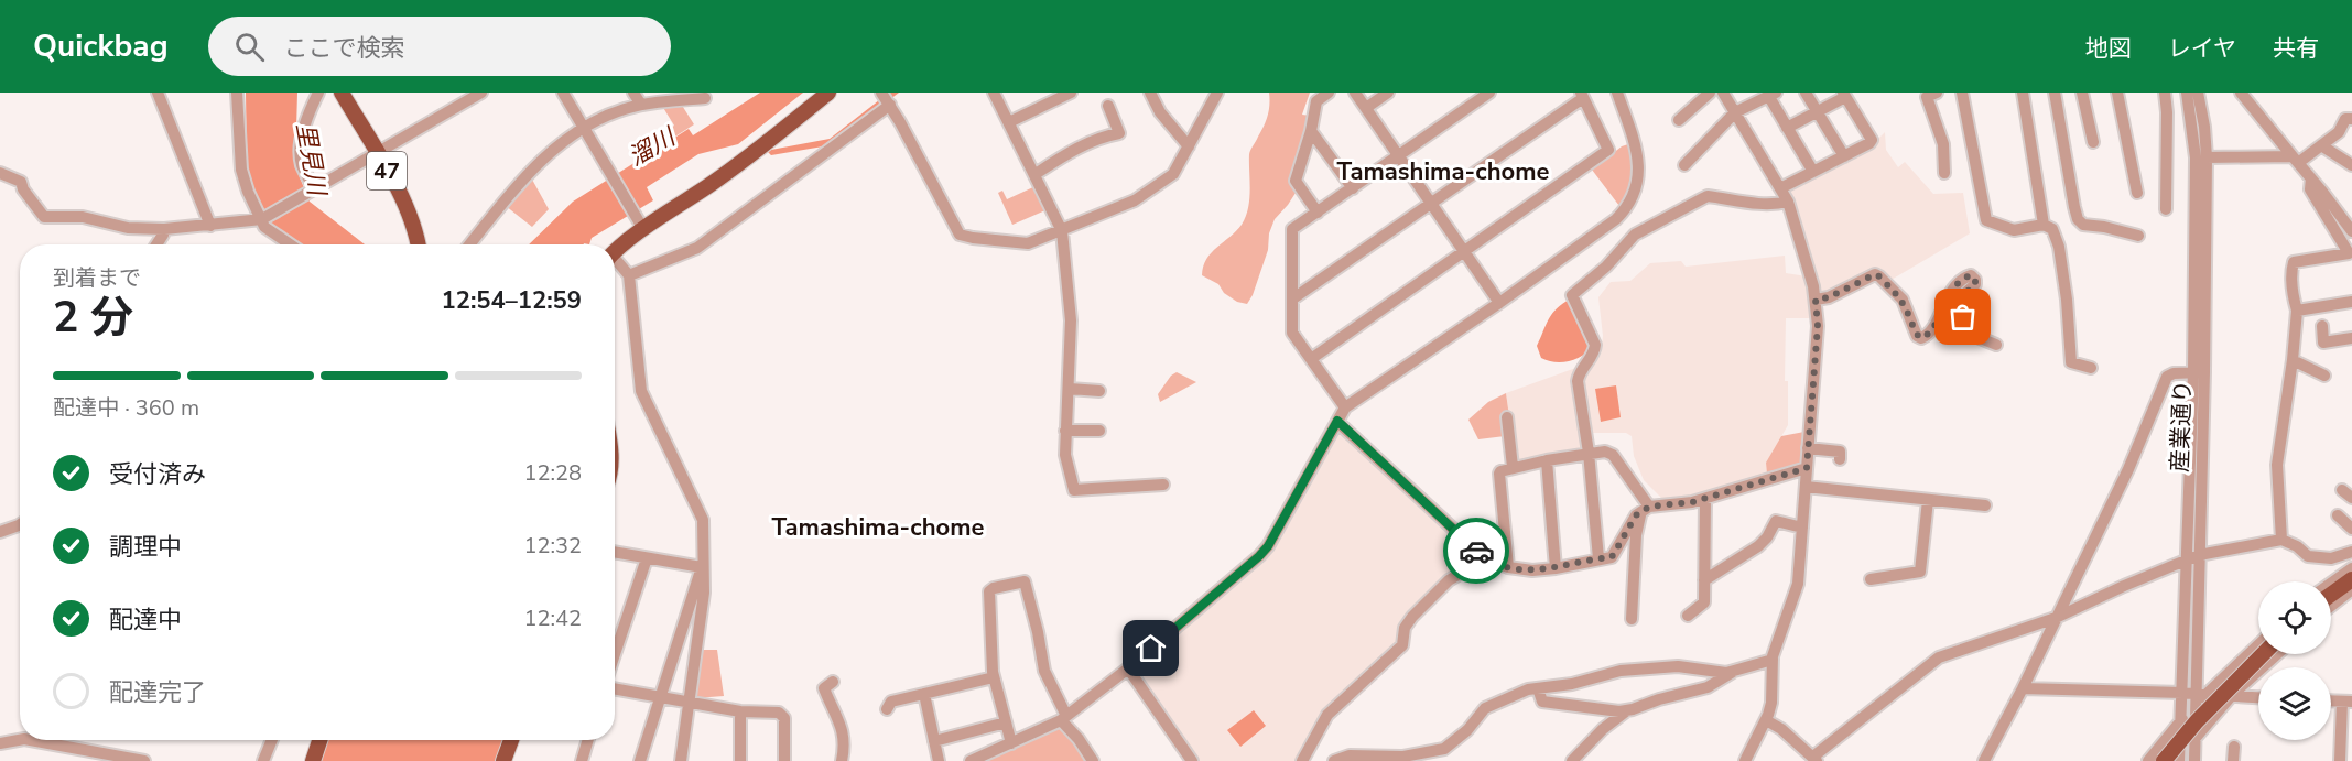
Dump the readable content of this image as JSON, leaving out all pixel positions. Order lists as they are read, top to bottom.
{
  "streets": {
    "main road": ["47"],
    "street": ["産業通り"]
  },
  "districts": ["Tamashima-chome", "Tamashima-chome"],
  "water": ["溜川", "里見川"],
  "page": {
    "header": "Quickbag",
    "search": "ここで検索",
    "nav": ["地図", "レイヤ", "共有"],
    "heading": ["2 分", "到着まで", "12:54–12:59"],
    "bar": "配達中 · 360 m",
    "list": [
      ["受付済み", "12:28"],
      ["調理中", "12:32"],
      ["配達中", "12:42"],
      "配達完了"
    ]
  }
}
